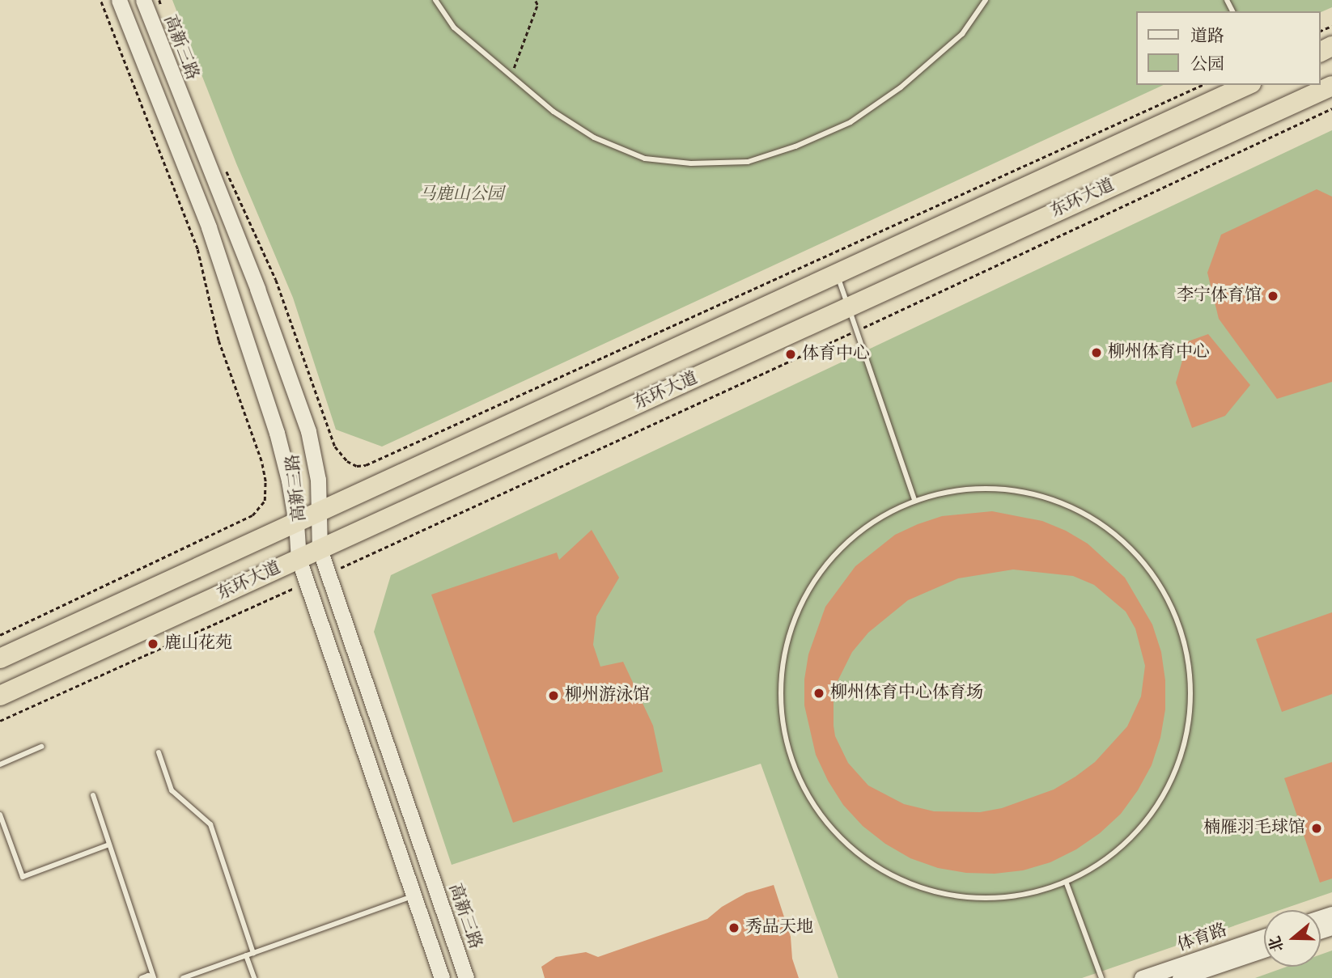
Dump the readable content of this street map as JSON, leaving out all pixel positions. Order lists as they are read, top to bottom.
{
  "streets": {
    "highway": ["东环大道"],
    "main road": ["高新三路", "体育路"]
  },
  "crossings": [
    ["高新三路", "东环大道"]
  ],
  "parks": ["马鹿山公园"],
  "places": [
    "李宁体育馆",
    "柳州体育中心",
    "体育中心",
    "鹿山花苑",
    "柳州体育中心体育场",
    "柳州游泳馆",
    "楠雁羽毛球馆",
    "秀品天地"
  ],
  "legend": ["道路", "公园"],
  "north": "left"
}
